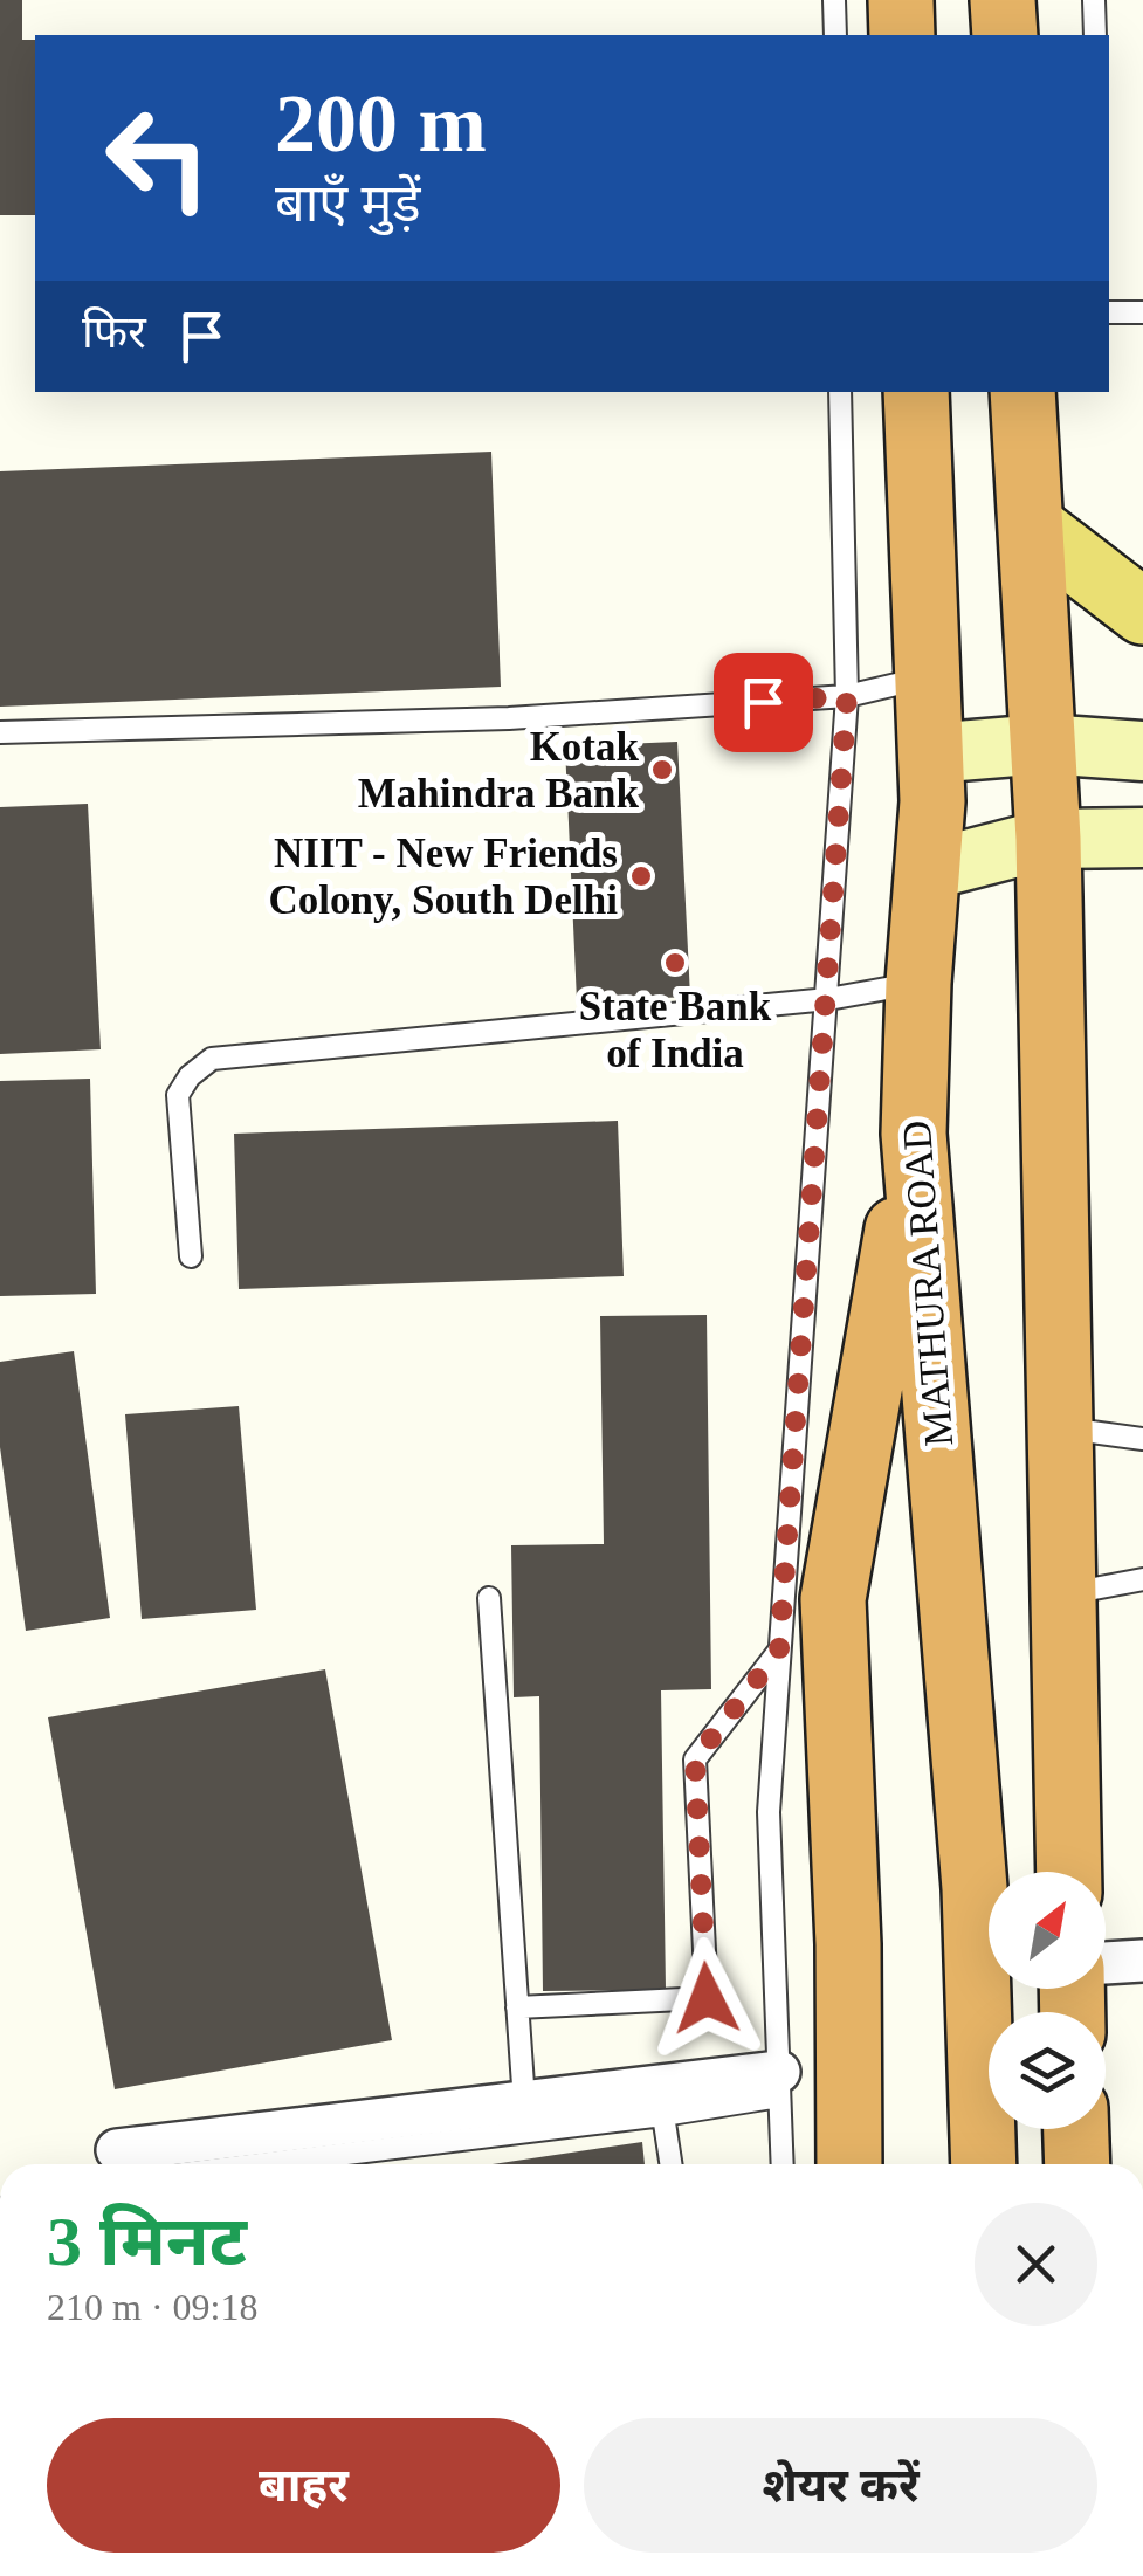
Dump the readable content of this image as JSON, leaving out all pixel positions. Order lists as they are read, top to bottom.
{
  "streets": {
    "highway": ["MATHURA ROAD"]
  },
  "places": ["Kotak Mahindra Bank", "NIIT - New Friends Colony, South Delhi", "State Bank of India"],
  "north": "top right",
  "page": {
    "turn": ["200 m", "बाएँ मुड़ें"],
    "then": "फिर",
    "heading": ["3 मिनट", "210 m · 09:18"],
    "buttons": ["बाहर", "शेयर करें"]
  }
}
